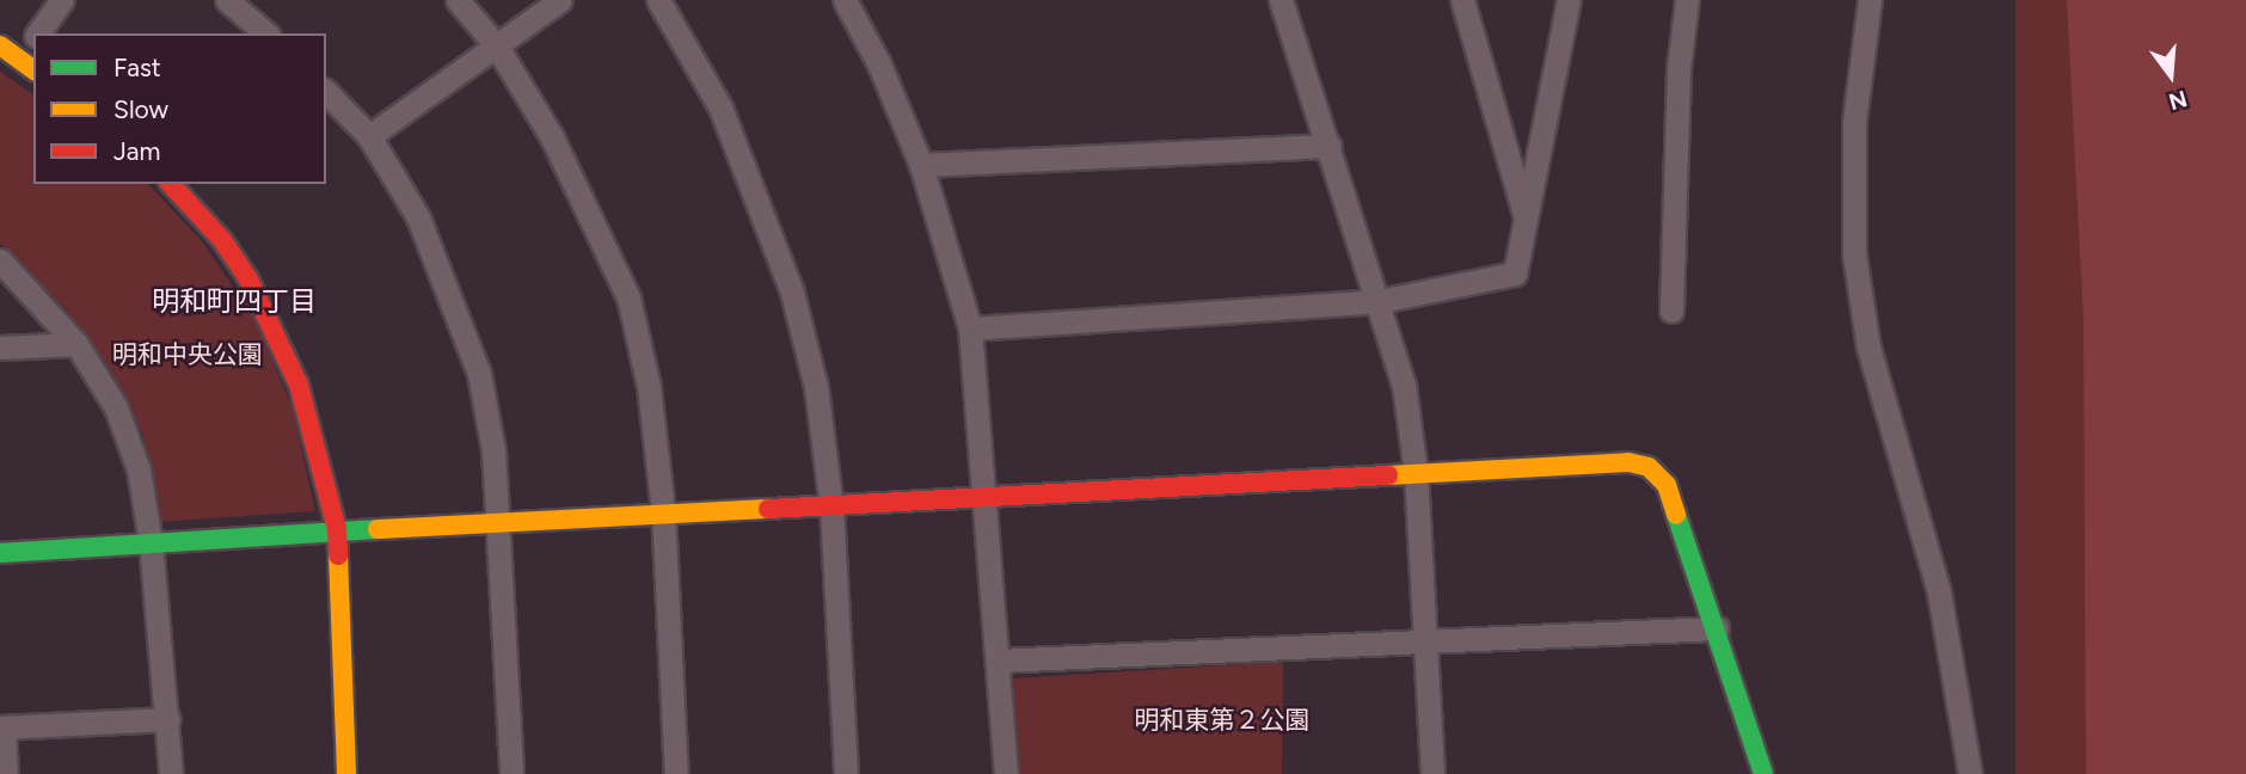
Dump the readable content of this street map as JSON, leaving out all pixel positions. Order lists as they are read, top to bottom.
{
  "districts": ["明和町四丁目"],
  "parks": ["明和中央公園", "明和東第２公園"],
  "legend": ["Fast", "Slow", "Jam"],
  "north": "bottom"
}
